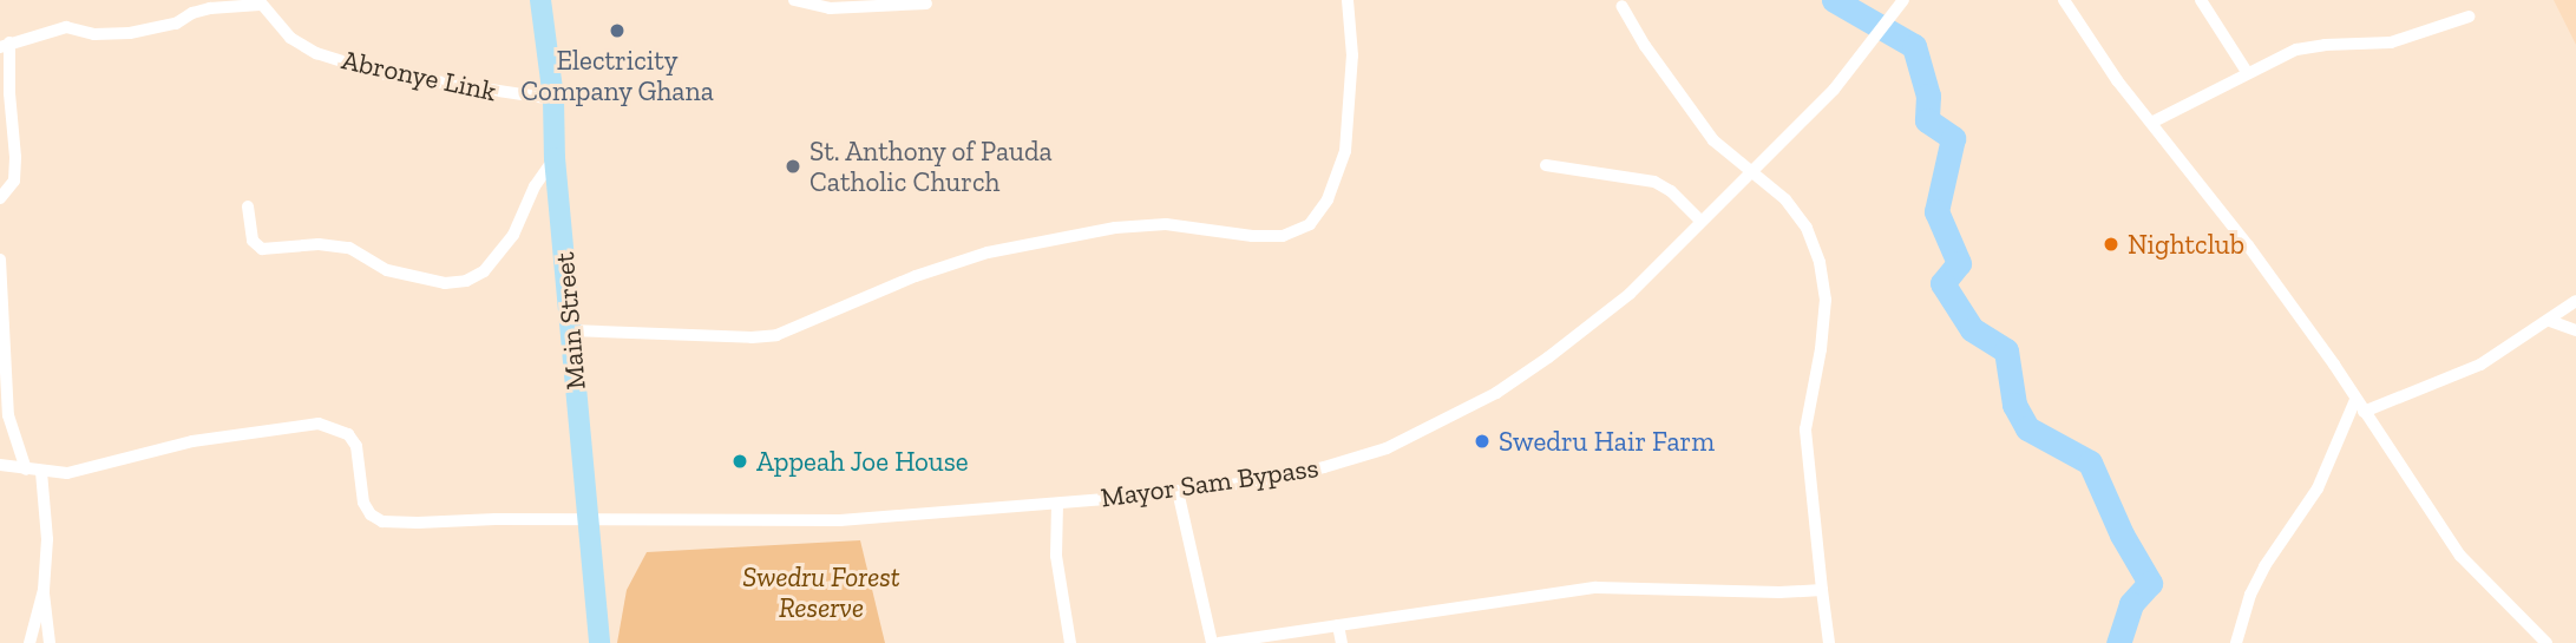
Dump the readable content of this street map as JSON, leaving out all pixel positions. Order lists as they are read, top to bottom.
{
  "streets": {
    "main road": ["Main Street"],
    "street": ["Abronye Link", "Mayor Sam Bypass"]
  },
  "crossings": [
    ["Abronye Link", "Main Street"],
    ["Main Street", "Mayor Sam Bypass"]
  ],
  "parks": ["Swedru Forest Reserve"],
  "places": [
    "Electricity Company Ghana",
    "St. Anthony of Pauda Catholic Church",
    "Nightclub",
    "Swedru Hair Farm",
    "Appeah Joe House"
  ]
}
